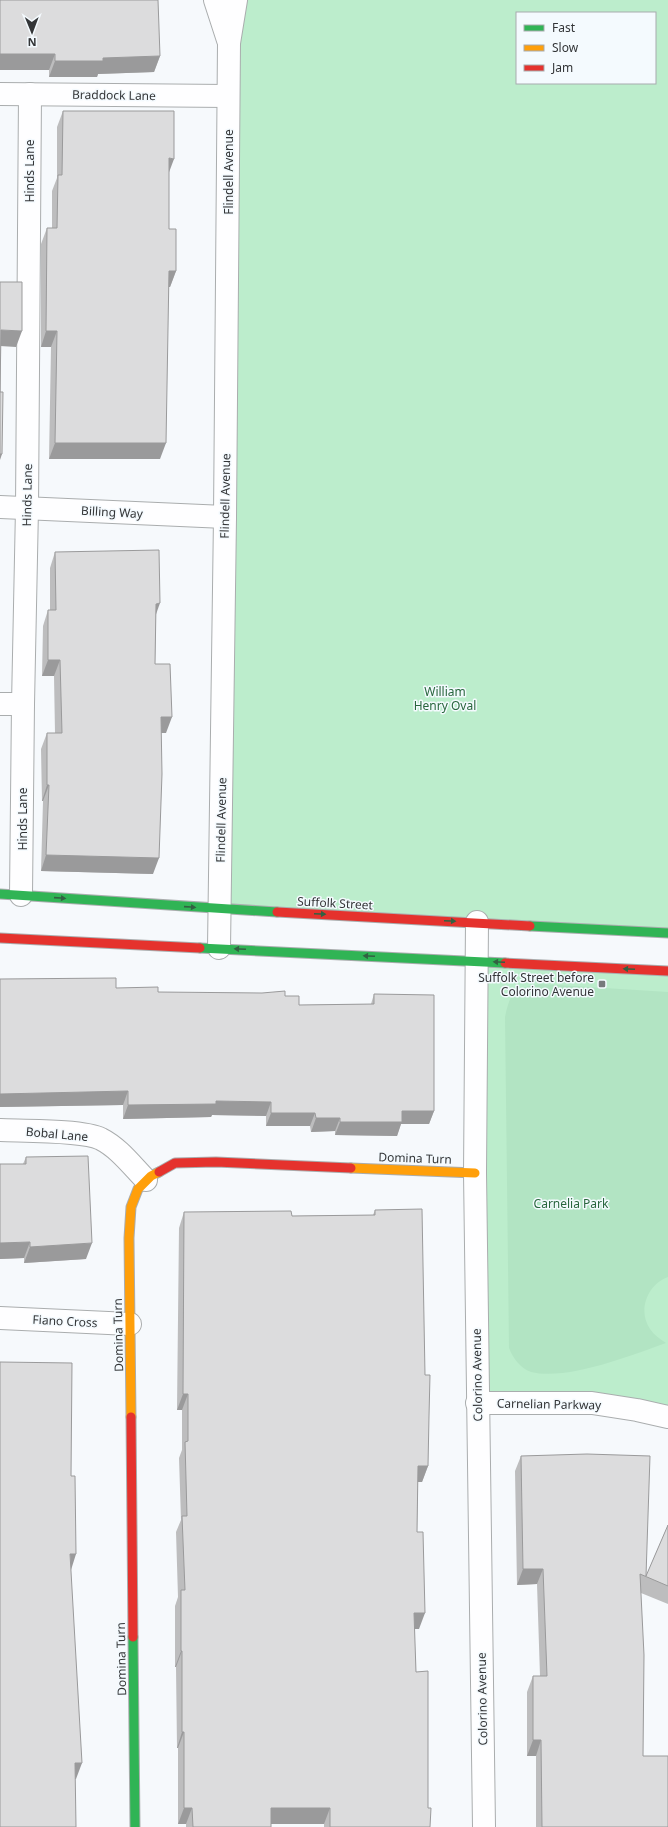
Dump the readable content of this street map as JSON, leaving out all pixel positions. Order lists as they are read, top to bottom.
{
  "streets": {
    "street": [
      "Braddock Lane",
      "Hinds Lane",
      "Flindell Avenue",
      "Billing Way",
      "Suffolk Street",
      "Bobal Lane",
      "Domina Turn",
      "Fiano Cross",
      "Colorino Avenue",
      "Carnelian Parkway"
    ]
  },
  "crossings": [
    ["Braddock Lane", "Hinds Lane"],
    ["Braddock Lane", "Flindell Avenue"],
    ["Hinds Lane", "Billing Way"],
    ["Hinds Lane", "Suffolk Street"],
    ["Flindell Avenue", "Billing Way"],
    ["Flindell Avenue", "Suffolk Street"],
    ["Suffolk Street", "Colorino Avenue"],
    ["Bobal Lane", "Domina Turn"],
    ["Domina Turn", "Fiano Cross"],
    ["Domina Turn", "Colorino Avenue"],
    ["Colorino Avenue", "Carnelian Parkway"]
  ],
  "parks": ["William Henry Oval", "Carnelia Park"],
  "places": {
    "transit": ["Suffolk Street before Colorino Avenue"]
  },
  "legend": ["Fast", "Slow", "Jam"],
  "north": "bottom"
}
